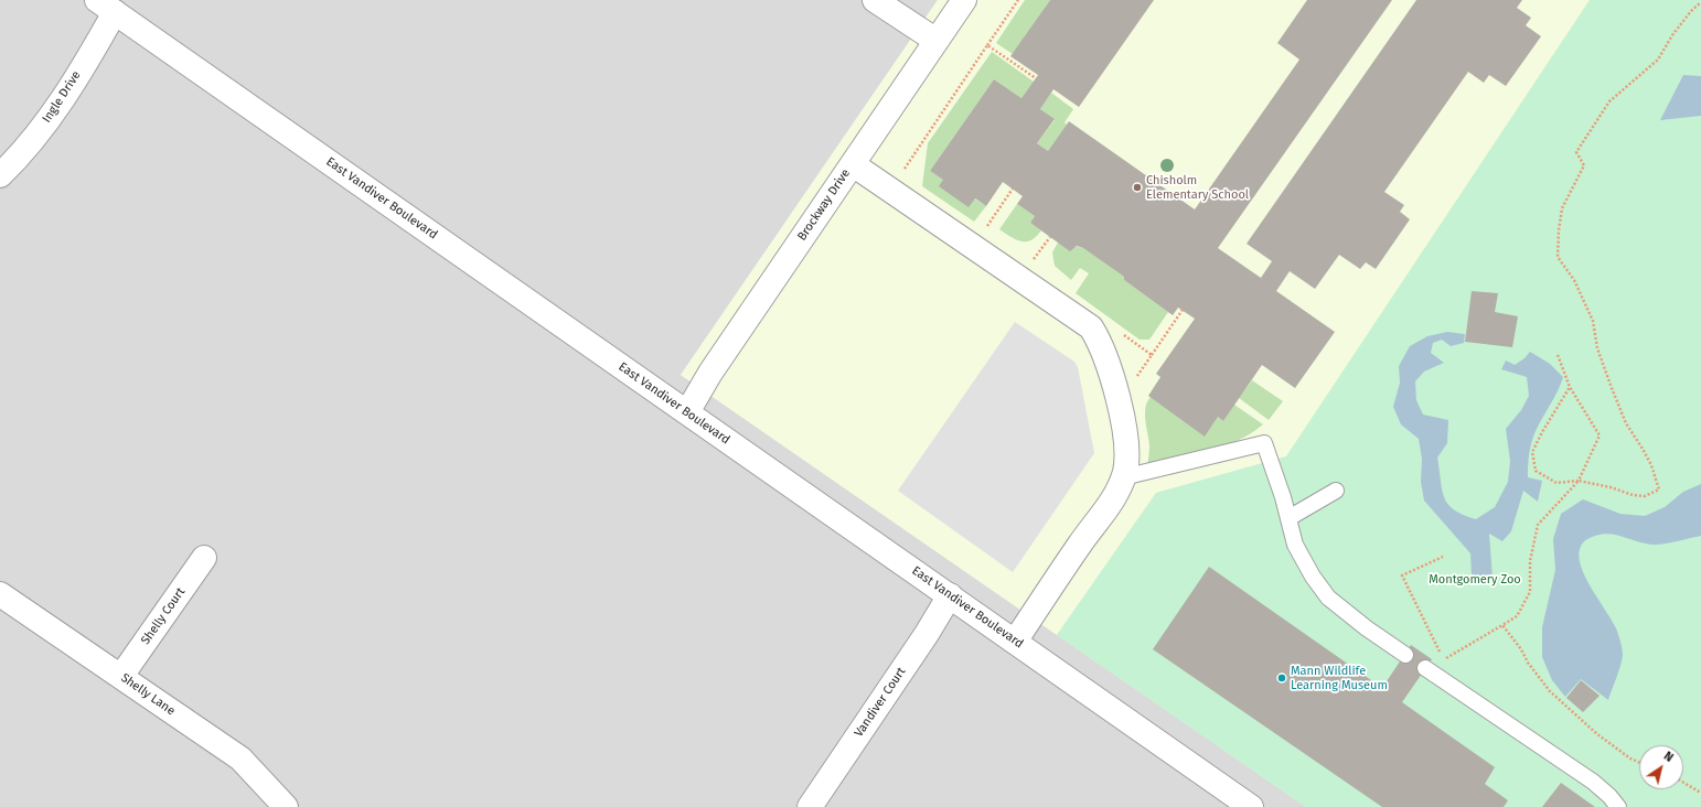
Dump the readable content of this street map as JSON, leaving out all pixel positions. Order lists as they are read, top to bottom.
{
  "streets": {
    "street": [
      "Ingle Drive",
      "East Vandiver Boulevard",
      "Brockway Drive",
      "Shelly Court",
      "Shelly Lane",
      "Vandiver Court"
    ]
  },
  "crossings": [
    ["Ingle Drive", "East Vandiver Boulevard"],
    ["East Vandiver Boulevard", "Brockway Drive"],
    ["East Vandiver Boulevard", "Vandiver Court"],
    ["Shelly Court", "Shelly Lane"]
  ],
  "parks": ["Montgomery Zoo"],
  "places": ["Chisholm Elementary School", "Mann Wildlife Learning Museum"],
  "north": "top right"
}
